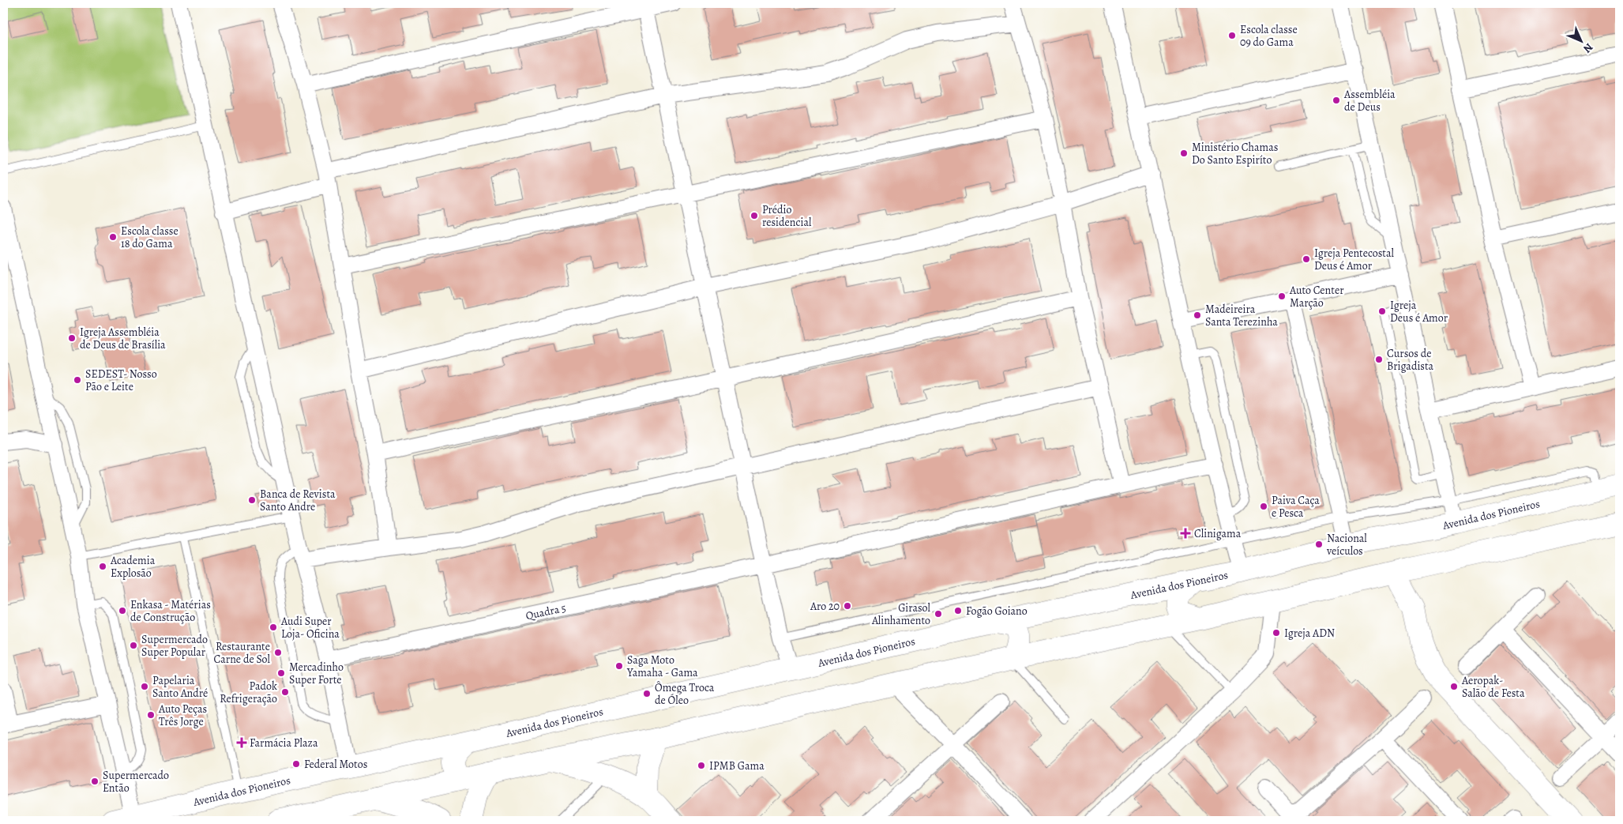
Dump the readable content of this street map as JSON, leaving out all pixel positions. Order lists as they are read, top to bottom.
{
  "streets": {
    "main road": ["Avenida dos Pioneiros"],
    "street": ["Quadra 5"]
  },
  "places": {
    "other": [
      "Escola classe 09 do Gama",
      "Assembléia de Deus",
      "Ministério Chamas Do Santo Espiríto",
      "Prédio residencial",
      "Escola classe 18 do Gama",
      "Igreja Pentecostal Deus é Amor",
      "Auto Center Marção",
      "Igreja Deus é Amor",
      "Madeireira Santa Terezinha",
      "Igreja Assembléia de Deus de Brasília",
      "Cursos de Brigadista",
      "SEDEST- Nosso Pão e Leite",
      "Banca de Revista Santo Andre",
      "Paiva Caça e Pesca",
      "Nacional veículos",
      "Academia Explosão",
      "Aro 20",
      "Enkasa - Matérias de Construção",
      "Fogão Goiano",
      "Girasol Alinhamento",
      "Audi Super Loja- Oficina",
      "Igreja ADN",
      "Supermercado Super Popular",
      "Restaurante Carne de Sol",
      "Saga Moto Yamaha - Gama",
      "Mercadinho Super Forte",
      "Papelaria Santo André",
      "Aeropak- Salão de Festa",
      "Padok Refrigeração",
      "Ômega Troca de Óleo",
      "Auto Peças Três Jorge",
      "Federal Motos",
      "IPMB Gama",
      "Supermercado Então"
    ],
    "health": ["Clinigama", "Farmácia Plaza"]
  },
  "north": "bottom right"
}
